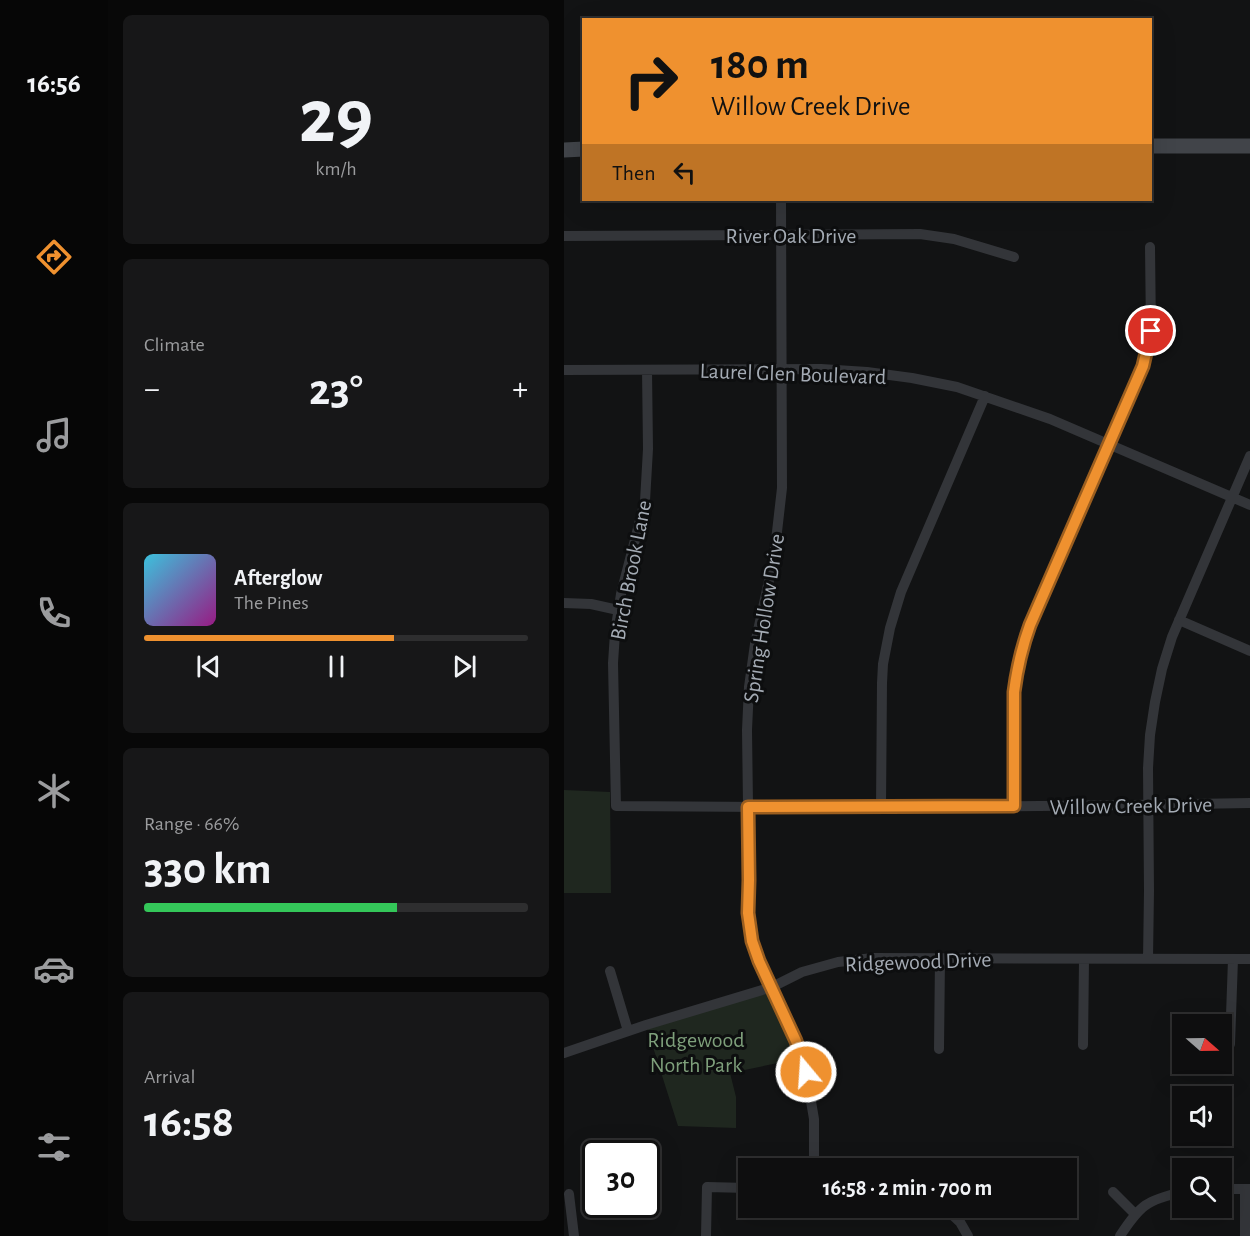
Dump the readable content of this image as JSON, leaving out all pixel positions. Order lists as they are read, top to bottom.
{
  "streets": {
    "street": [
      "River Oak Drive",
      "Laurel Glen Boulevard",
      "Birch Brook Lane",
      "Spring Hollow Drive",
      "Willow Creek Drive",
      "Ridgewood Drive"
    ]
  },
  "crossings": [
    ["River Oak Drive", "Spring Hollow Drive"],
    ["Laurel Glen Boulevard", "Birch Brook Lane"],
    ["Laurel Glen Boulevard", "Spring Hollow Drive"],
    ["Birch Brook Lane", "Willow Creek Drive"],
    ["Spring Hollow Drive", "Willow Creek Drive"],
    ["Spring Hollow Drive", "Ridgewood Drive"]
  ],
  "parks": ["Ridgewood North Park"],
  "north": "right",
  "page": {
    "tabs": "16:56",
    "tile": [
      ["29", "km/h"],
      "Climate",
      ["Range · 66%", "330 km"],
      ["Arrival", "16:58"]
    ],
    "turn": ["180 m", "Willow Creek Drive"],
    "then": "Then",
    "heat": ["−", "23°", "+"],
    "song": ["Afterglow", "The Pines"],
    "limit": "30",
    "trip": "16:58 · 2 min · 700 m"
  }
}
